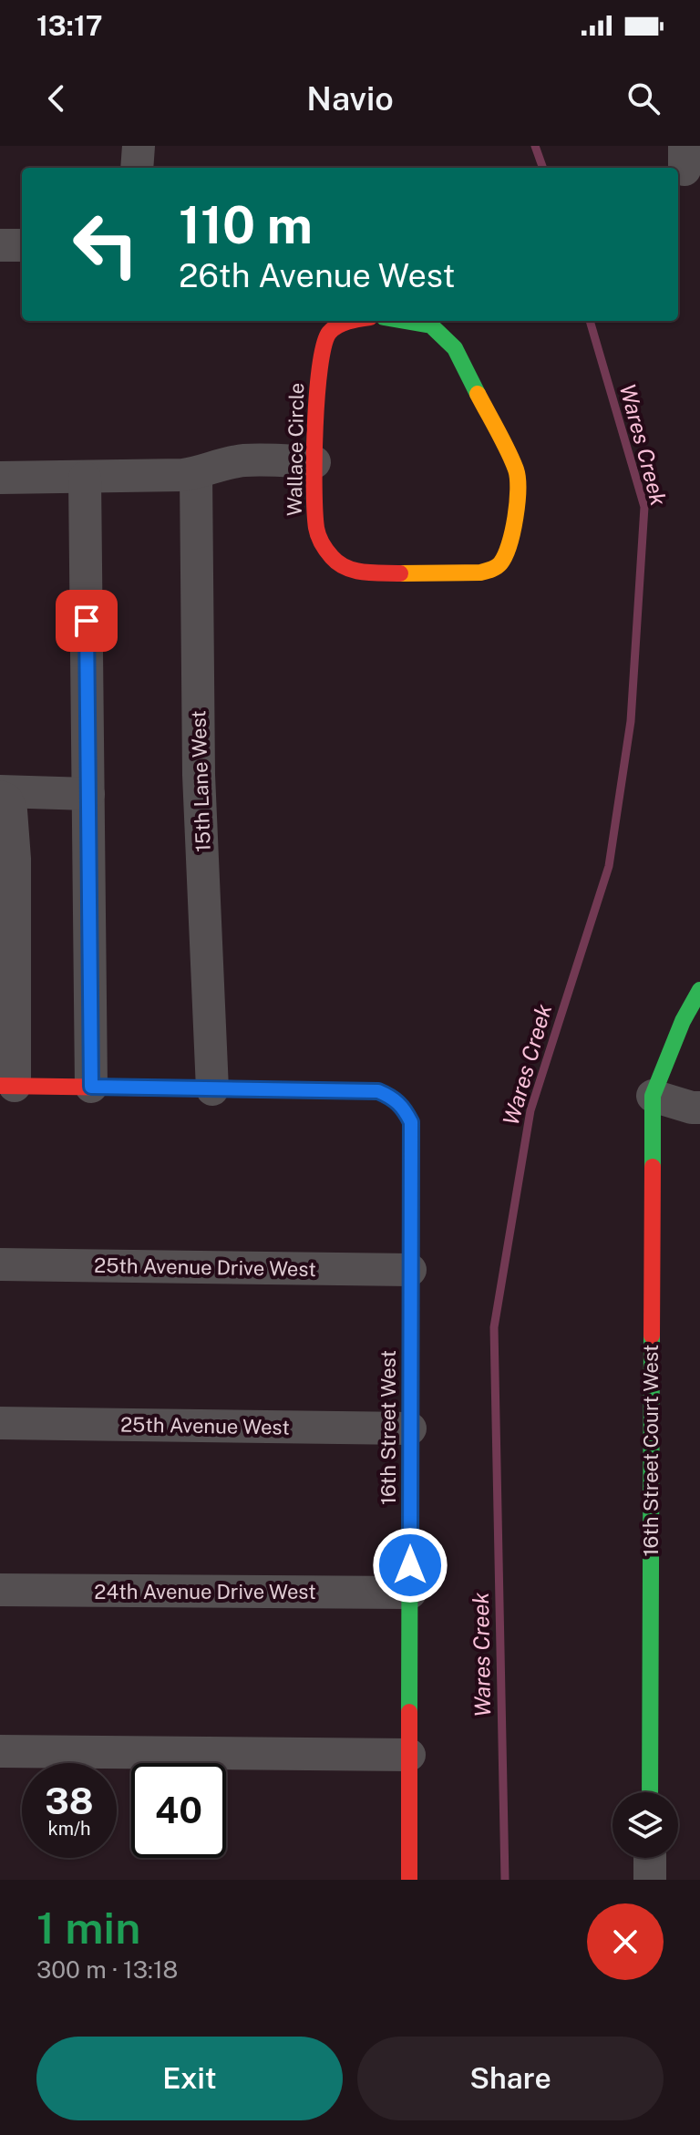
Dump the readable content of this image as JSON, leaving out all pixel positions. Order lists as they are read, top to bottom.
{
  "streets": {
    "street": [
      "Wallace Circle",
      "15th Lane West",
      "25th Avenue Drive West",
      "25th Avenue West",
      "16th Street West",
      "16th Street Court West",
      "24th Avenue Drive West"
    ]
  },
  "crossings": [
    ["15th Lane West", "16th Street West"],
    ["25th Avenue Drive West", "16th Street West"],
    ["25th Avenue West", "16th Street West"],
    ["16th Street West", "24th Avenue Drive West"]
  ],
  "water": ["Wares Creek"],
  "page": {
    "status": "13:17",
    "header": "Navio",
    "turn": ["110 m", "26th Avenue West"],
    "speed": "38 km/h",
    "limit": "40",
    "heading": ["1 min", "300 m · 13:18"],
    "buttons": ["Exit", "Share"]
  }
}
